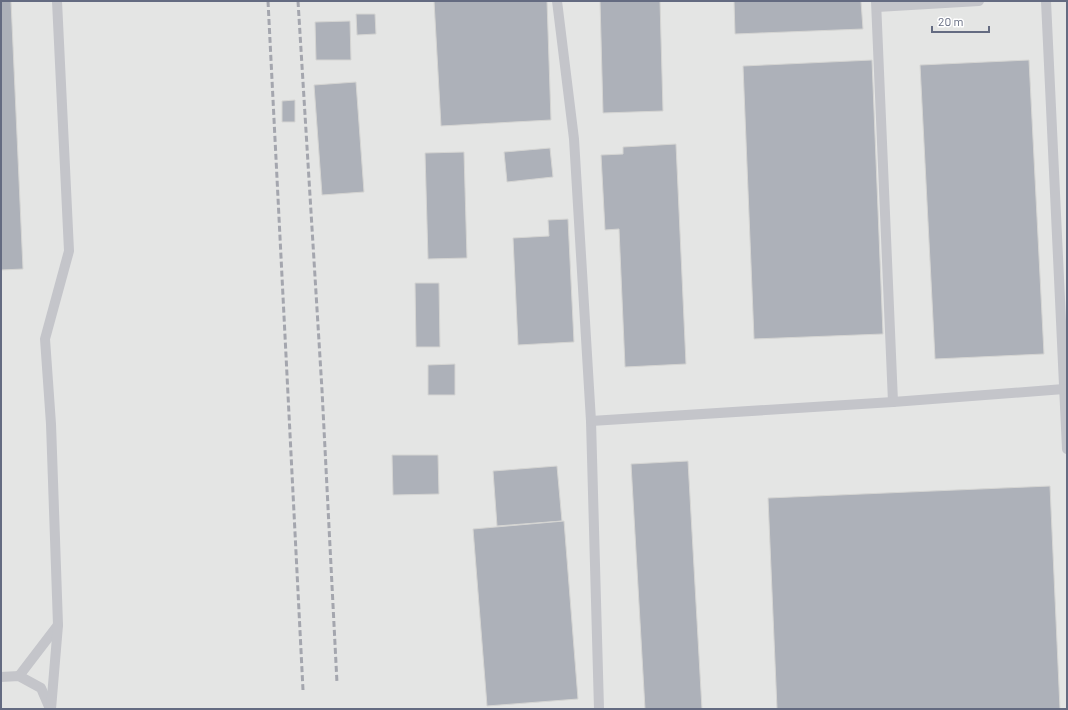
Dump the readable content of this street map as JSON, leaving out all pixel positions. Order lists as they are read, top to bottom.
{
  "scale_bar": "20 m"
}
